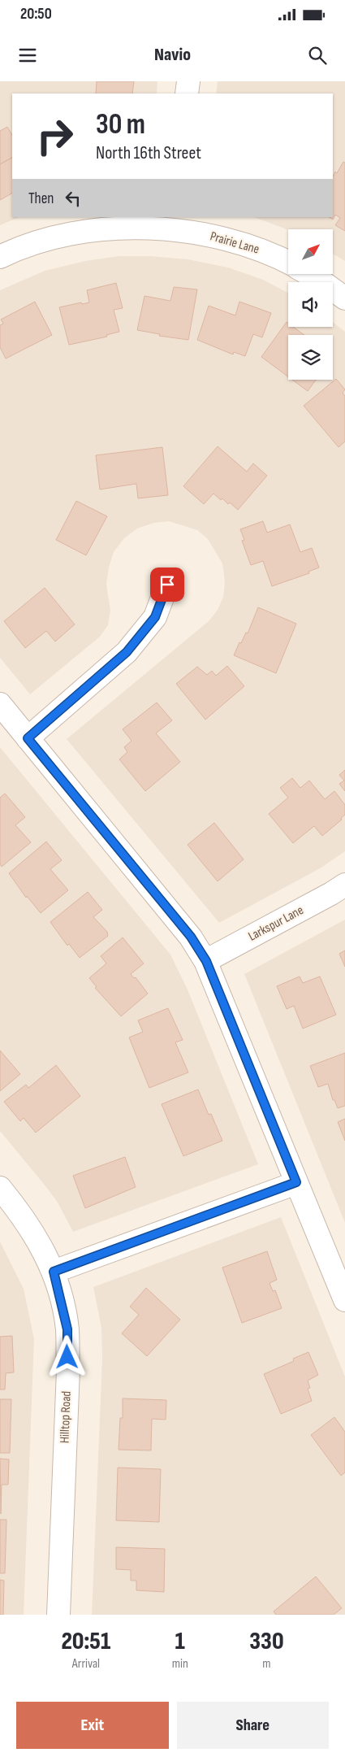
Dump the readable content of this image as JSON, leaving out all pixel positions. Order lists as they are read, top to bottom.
{
  "streets": {
    "street": ["Prairie Lane", "Larkspur Lane", "Hilltop Road"]
  },
  "north": "top right",
  "page": {
    "status": "20:50",
    "header": "Navio",
    "turn": ["30 m", "North 16th Street"],
    "then": "Then",
    "eta": [
      "20:51",
      "Arrival",
      "1",
      "min",
      "330",
      "m"
    ],
    "buttons": ["Exit", "Share"]
  }
}
